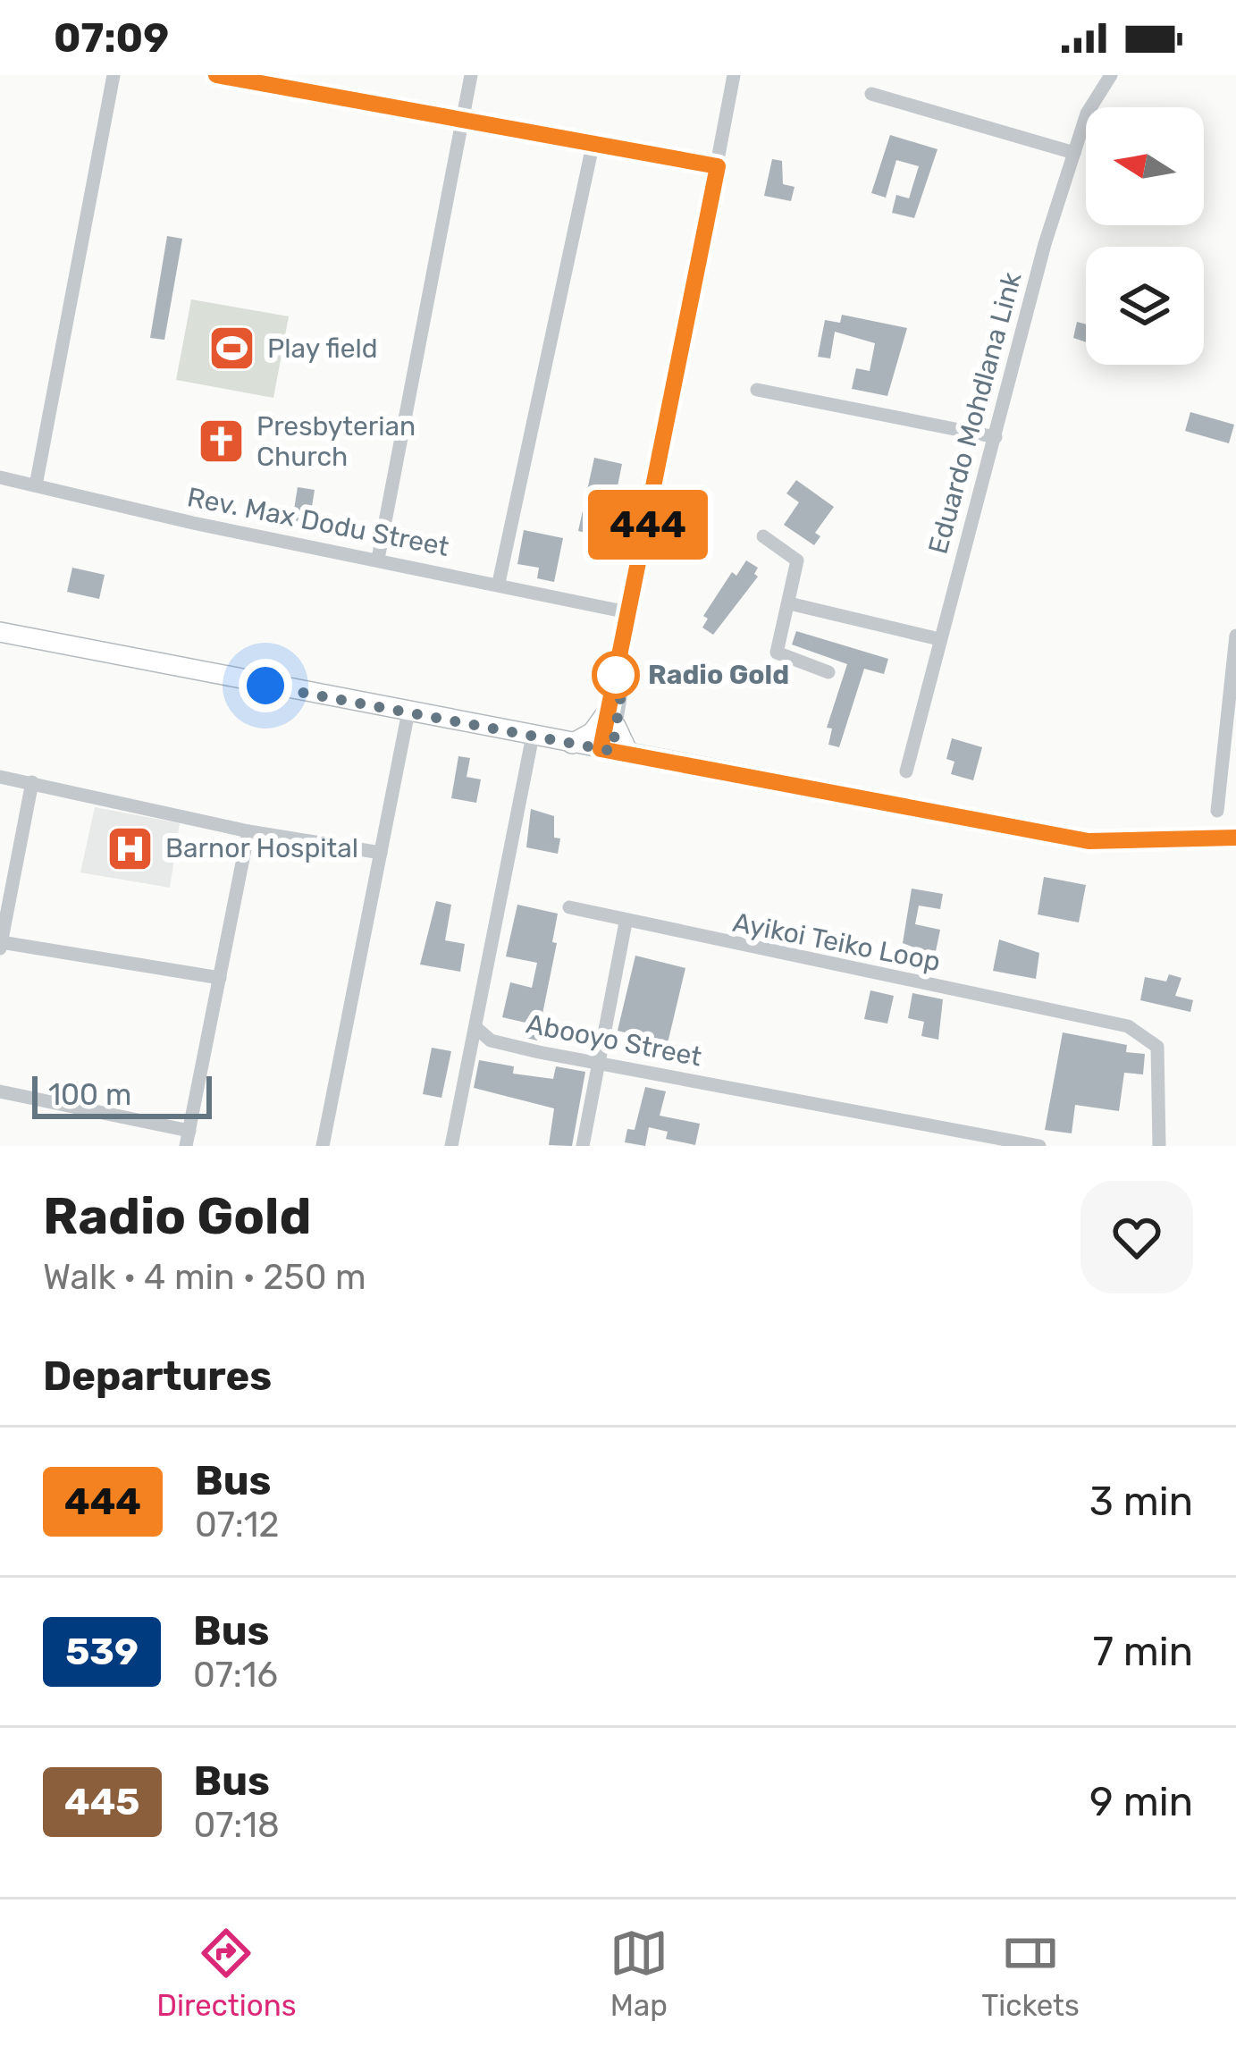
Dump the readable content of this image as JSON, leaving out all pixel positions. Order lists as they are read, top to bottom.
{
  "streets": {
    "street": [
      "Eduardo Mohdlana Link",
      "Rev. Max Dodu Street",
      "Ayikoi Teiko Loop",
      "Abooyo Street"
    ]
  },
  "places": {
    "sports": ["Play field"],
    "church": ["Presbyterian Church"],
    "other": ["Radio Gold"],
    "hospital": ["Barnor Hospital"]
  },
  "lines": ["bus line 444"],
  "scale_bar": "100 m",
  "north": "left",
  "page": {
    "status": "07:09",
    "on_map": "444",
    "scale": "100 m",
    "heading": [
      ["Radio Gold", "Walk · 4 min · 250 m"],
      "Departures"
    ],
    "list": [
      {
        "mark": "444",
        "name": "Bus",
        "note": "07:12",
        "value": "3 min"
      },
      {
        "mark": "539",
        "name": "Bus",
        "note": "07:16",
        "value": "7 min"
      },
      {
        "mark": "445",
        "name": "Bus",
        "note": "07:18",
        "value": "9 min"
      }
    ],
    "tabs": ["Directions", "Map", "Tickets"]
  }
}
